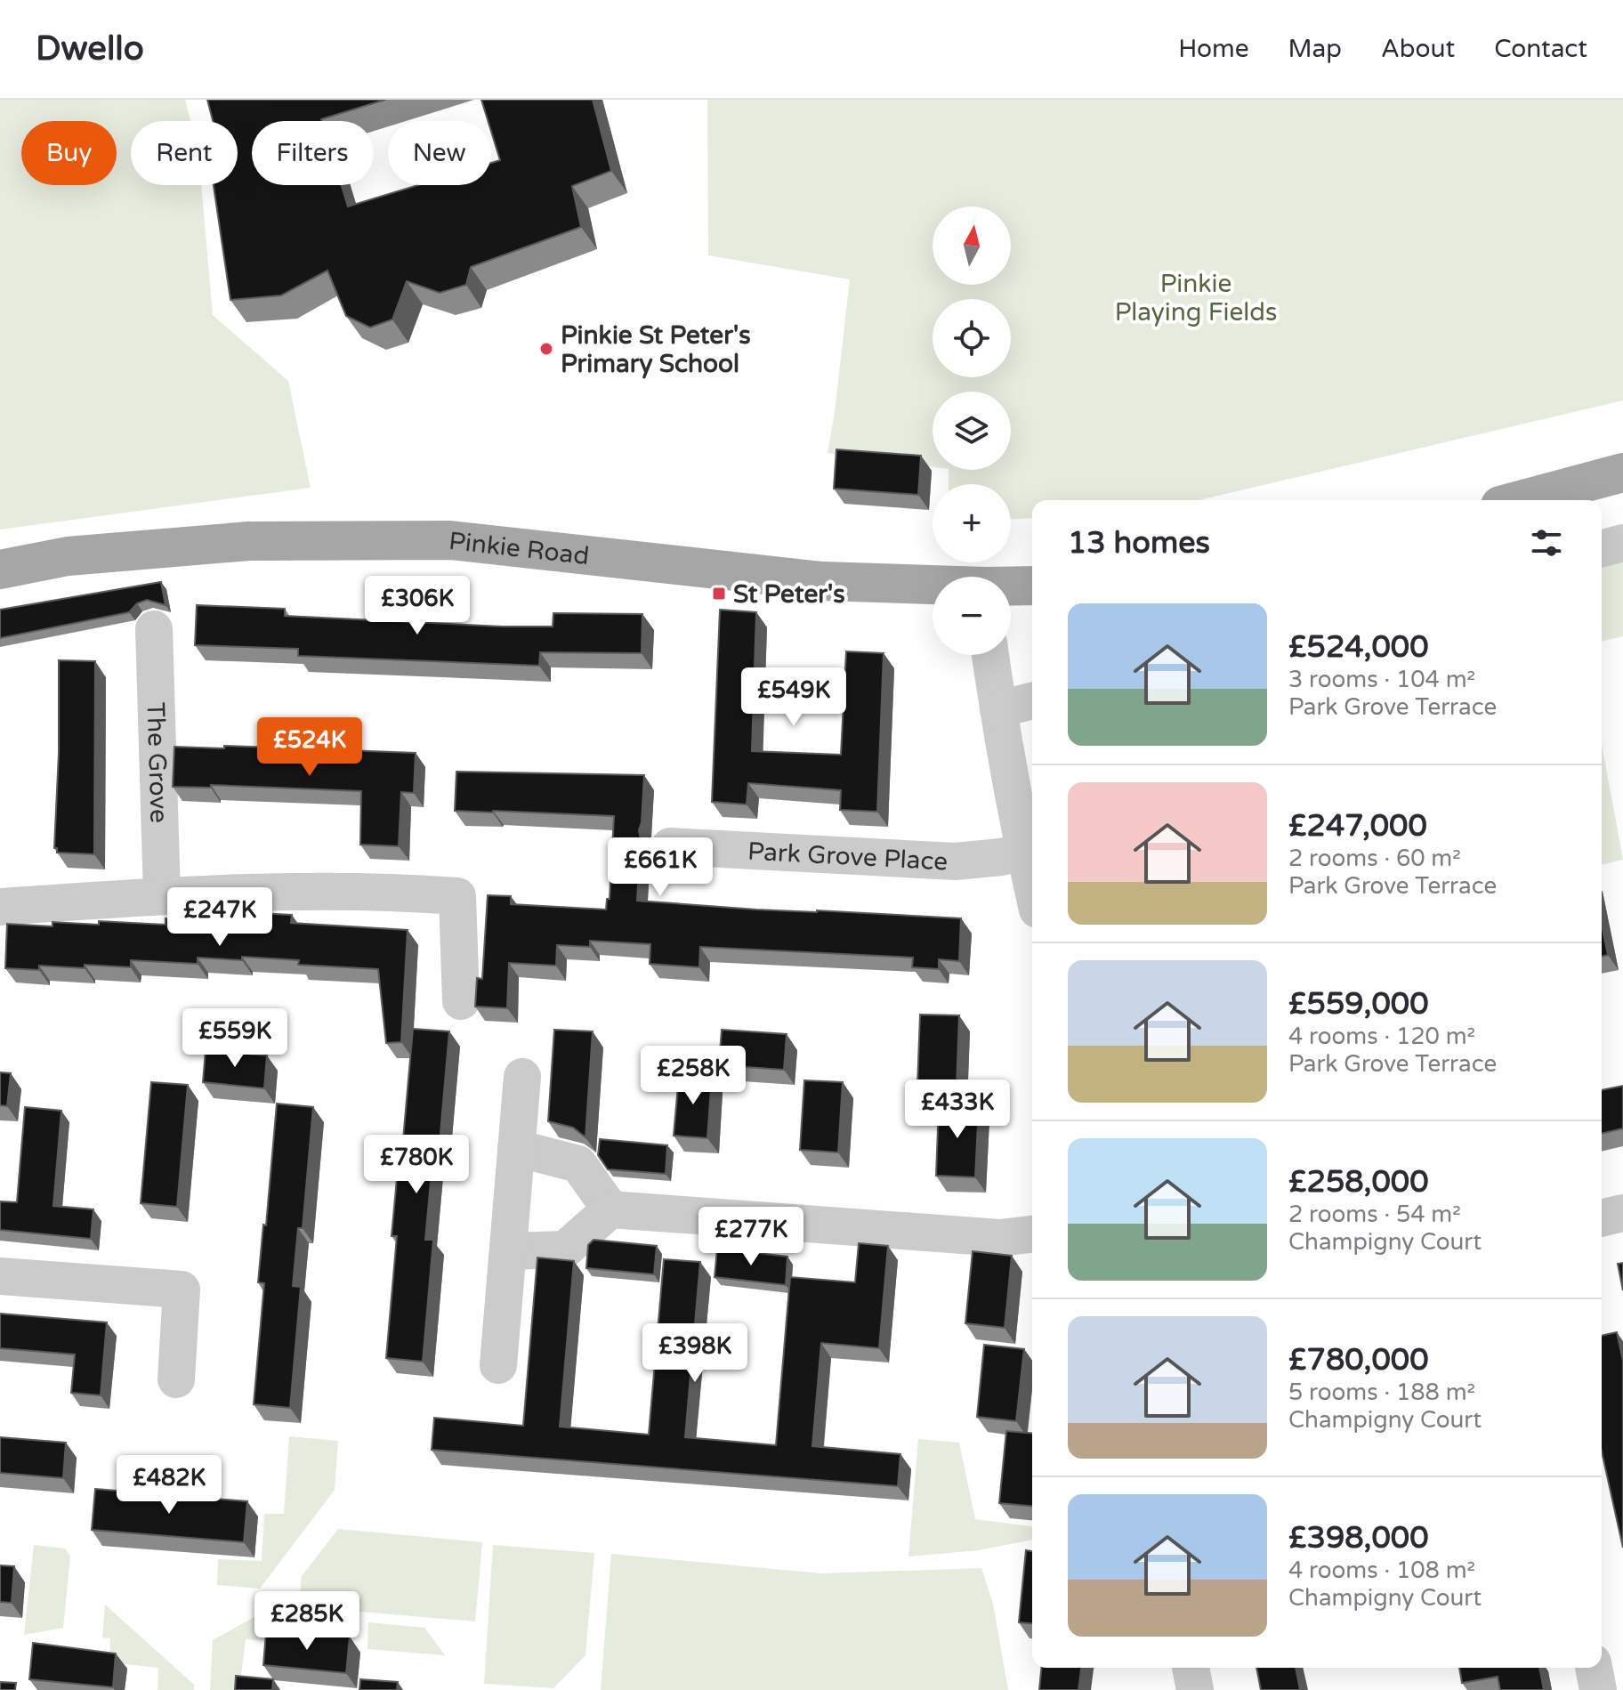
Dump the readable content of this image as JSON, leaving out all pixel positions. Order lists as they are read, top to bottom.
{
  "streets": {
    "main road": ["Pinkie Road"],
    "street": ["The Grove", "Park Grove Place"]
  },
  "parks": ["Pinkie Playing Fields"],
  "places": {
    "other": ["Pinkie St Peter's Primary School"],
    "transit": ["St Peter's"]
  },
  "north": "top",
  "page": {
    "header": "Dwello",
    "nav": [
      "Home",
      "Map",
      "About",
      "Contact"
    ],
    "chip": [
      "Buy",
      "Rent",
      "Filters",
      "New"
    ],
    "map_buttons": ["+", "−"],
    "heading": "13 homes",
    "price": [
      "£306K",
      "£549K",
      "£524K",
      "£661K",
      "£247K",
      "£559K",
      "£258K",
      "£433K",
      "£780K",
      "£277K",
      "£398K",
      "£482K",
      "£285K"
    ],
    "list": [
      {
        "name": "£524,000",
        "note": "3 rooms · 104 m² · Park Grove Terrace"
      },
      {
        "name": "£247,000",
        "note": "2 rooms · 60 m² · Park Grove Terrace"
      },
      {
        "name": "£559,000",
        "note": "4 rooms · 120 m² · Park Grove Terrace"
      },
      {
        "name": "£258,000",
        "note": "2 rooms · 54 m² · Champigny Court"
      },
      {
        "name": "£780,000",
        "note": "5 rooms · 188 m² · Champigny Court"
      },
      {
        "name": "£398,000",
        "note": "4 rooms · 108 m² · Champigny Court"
      }
    ]
  }
}
